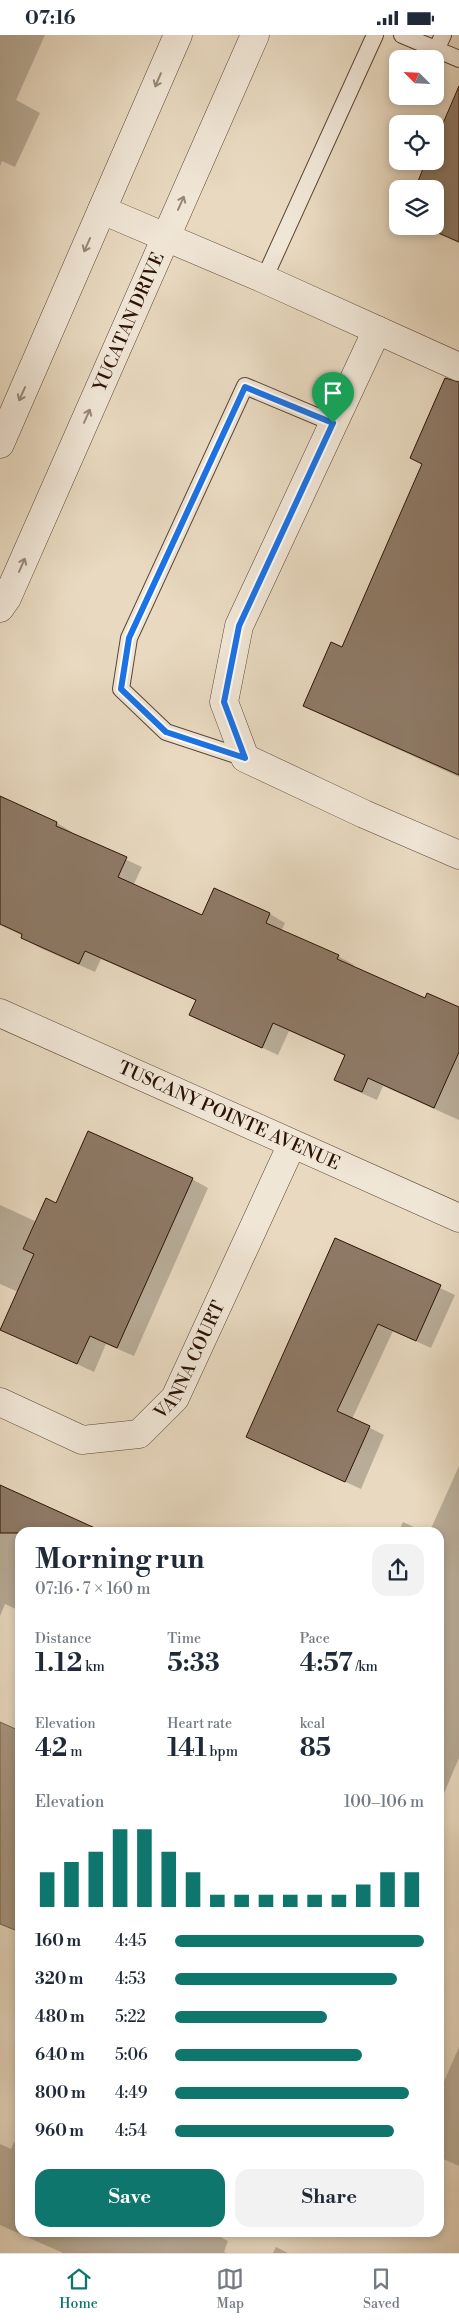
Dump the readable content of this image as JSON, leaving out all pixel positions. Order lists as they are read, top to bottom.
{
  "streets": {
    "street": ["YUCATAN DRIVE", "TUSCANY POINTE AVENUE", "VANNA COURT"]
  },
  "crossings": [
    ["TUSCANY POINTE AVENUE", "VANNA COURT"]
  ],
  "north": "top left",
  "page": {
    "status": "07:16",
    "heading": ["Morning run", "07:16 · 7 × 160 m"],
    "stats": [
      ["Distance", "1.12 km"],
      ["Time", "5:33"],
      ["Pace", "4:57 /km"],
      ["Elevation", "42 m"],
      ["Heart rate", "141 bpm"],
      ["kcal", "85"]
    ],
    "chart": ["Elevation", "100–106 m"],
    "list": [
      {
        "name": "160 m",
        "note": "4:45"
      },
      {
        "name": "320 m",
        "note": "4:53"
      },
      {
        "name": "480 m",
        "note": "5:22"
      },
      {
        "name": "640 m",
        "note": "5:06"
      },
      {
        "name": "800 m",
        "note": "4:49"
      },
      {
        "name": "960 m",
        "note": "4:54"
      }
    ],
    "buttons": ["Save", "Share"],
    "tabs": ["Home", "Map", "Saved"]
  }
}
